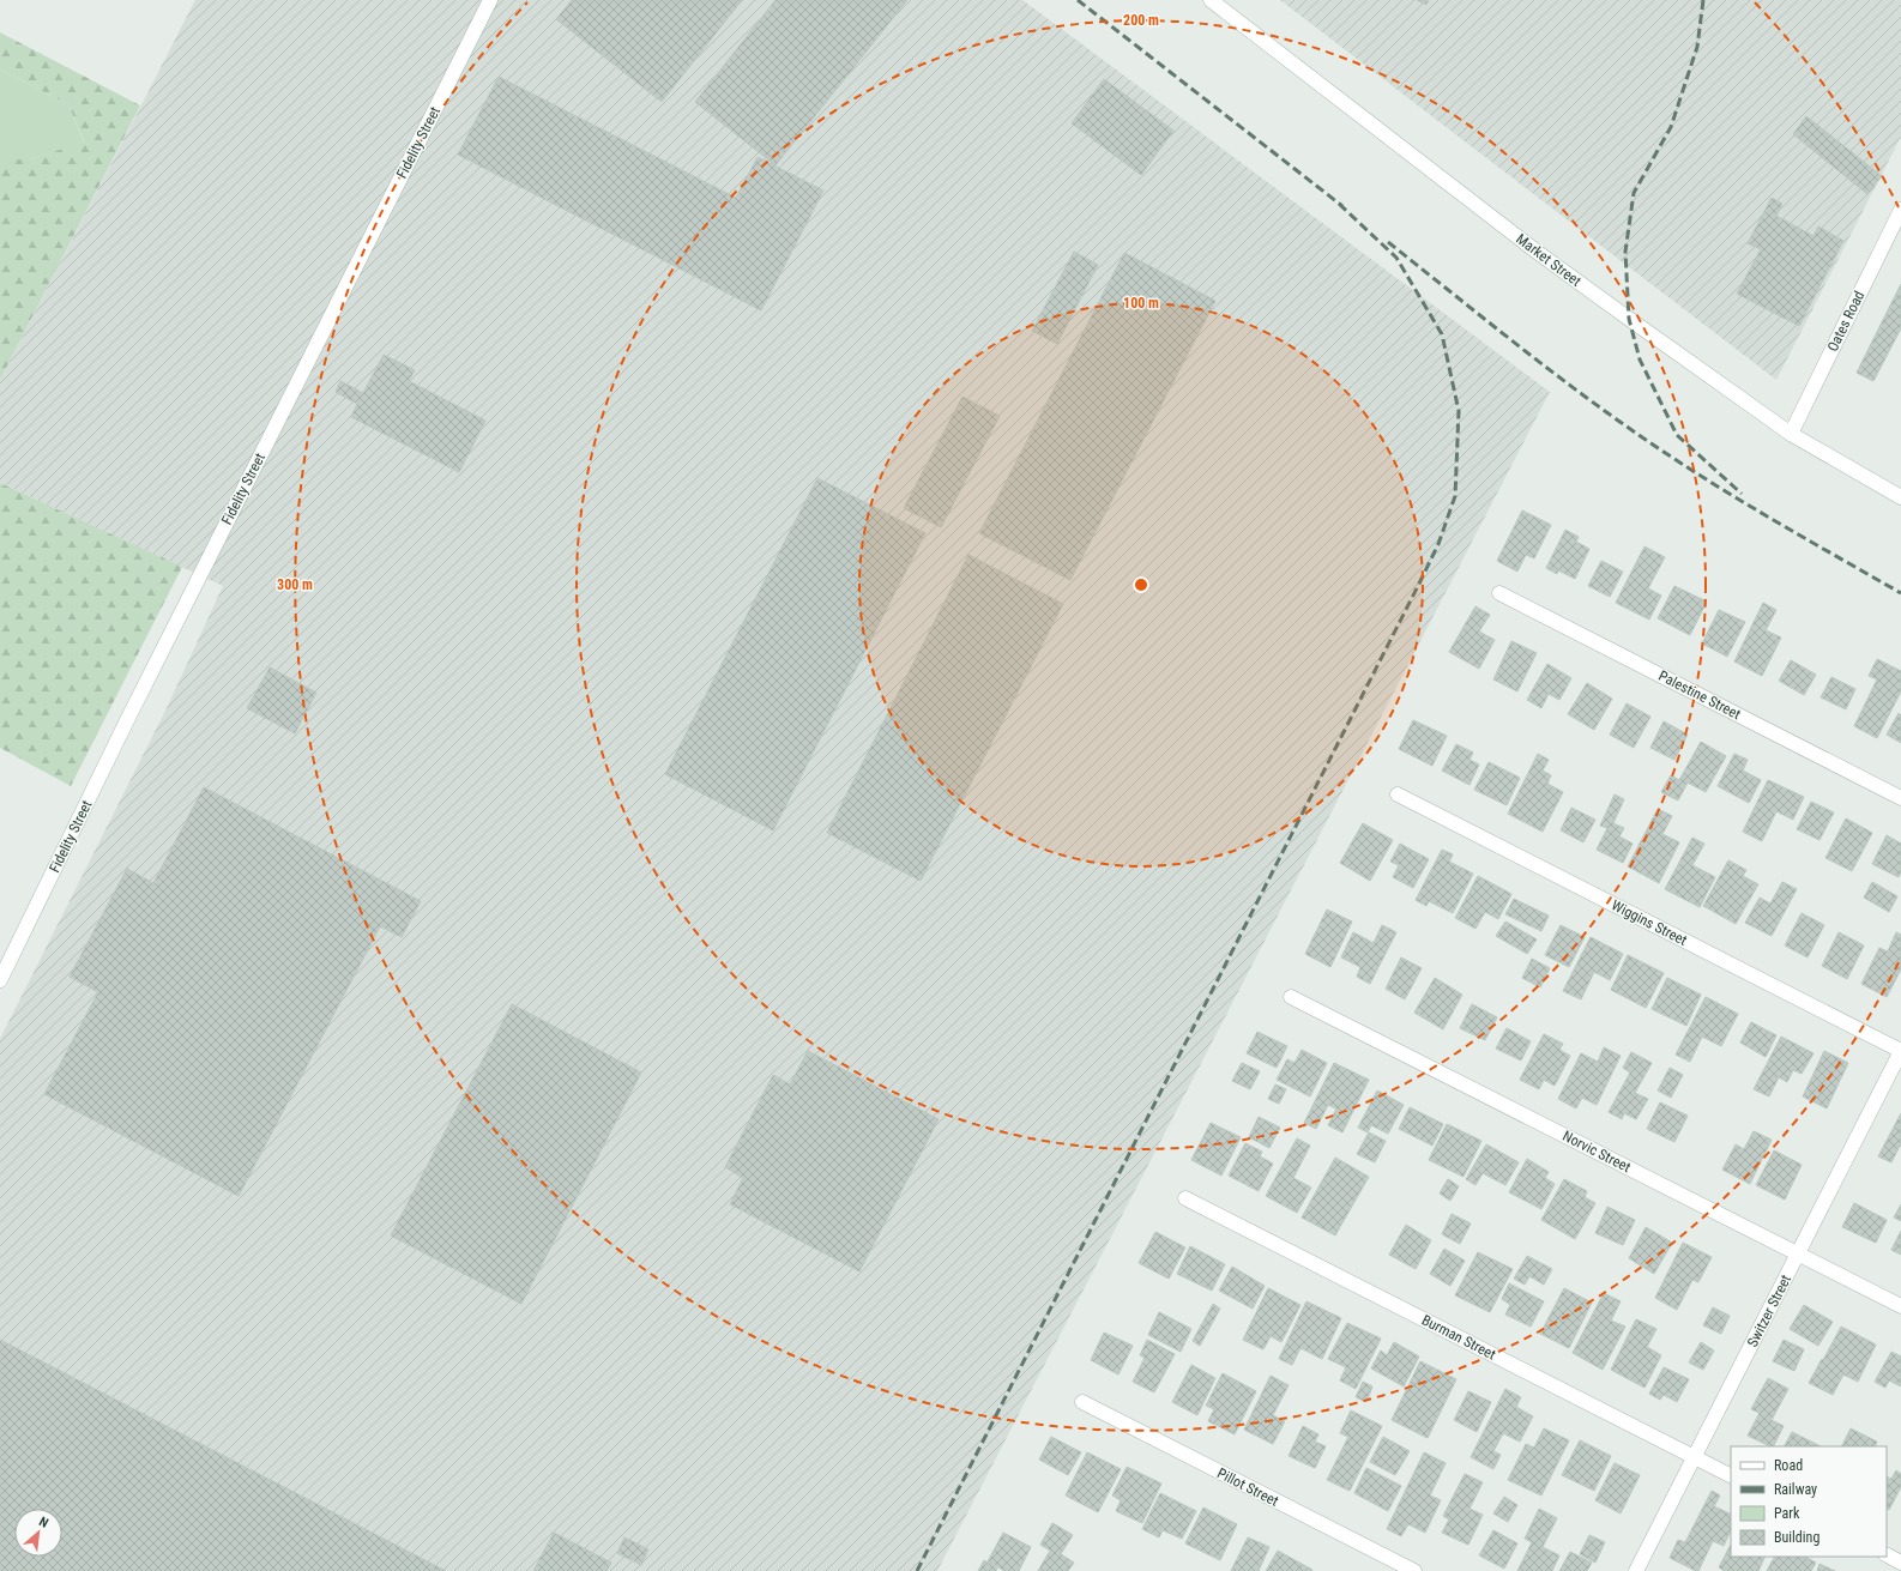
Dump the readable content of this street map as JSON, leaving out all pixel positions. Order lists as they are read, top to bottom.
{
  "streets": {
    "street": [
      "Fidelity Street",
      "Market Street",
      "Oates Road",
      "Palestine Street",
      "Wiggins Street",
      "Norvic Street",
      "Switzer Street",
      "Burman Street",
      "Pillot Street"
    ]
  },
  "crossings": [
    ["Market Street", "Oates Road"],
    ["Wiggins Street", "Switzer Street"],
    ["Norvic Street", "Switzer Street"],
    ["Switzer Street", "Burman Street"]
  ],
  "legend": [
    "Road",
    "Railway",
    "Park",
    "Building"
  ],
  "north": "top right",
  "rings": ["200 m", "100 m", "300 m"]
}
